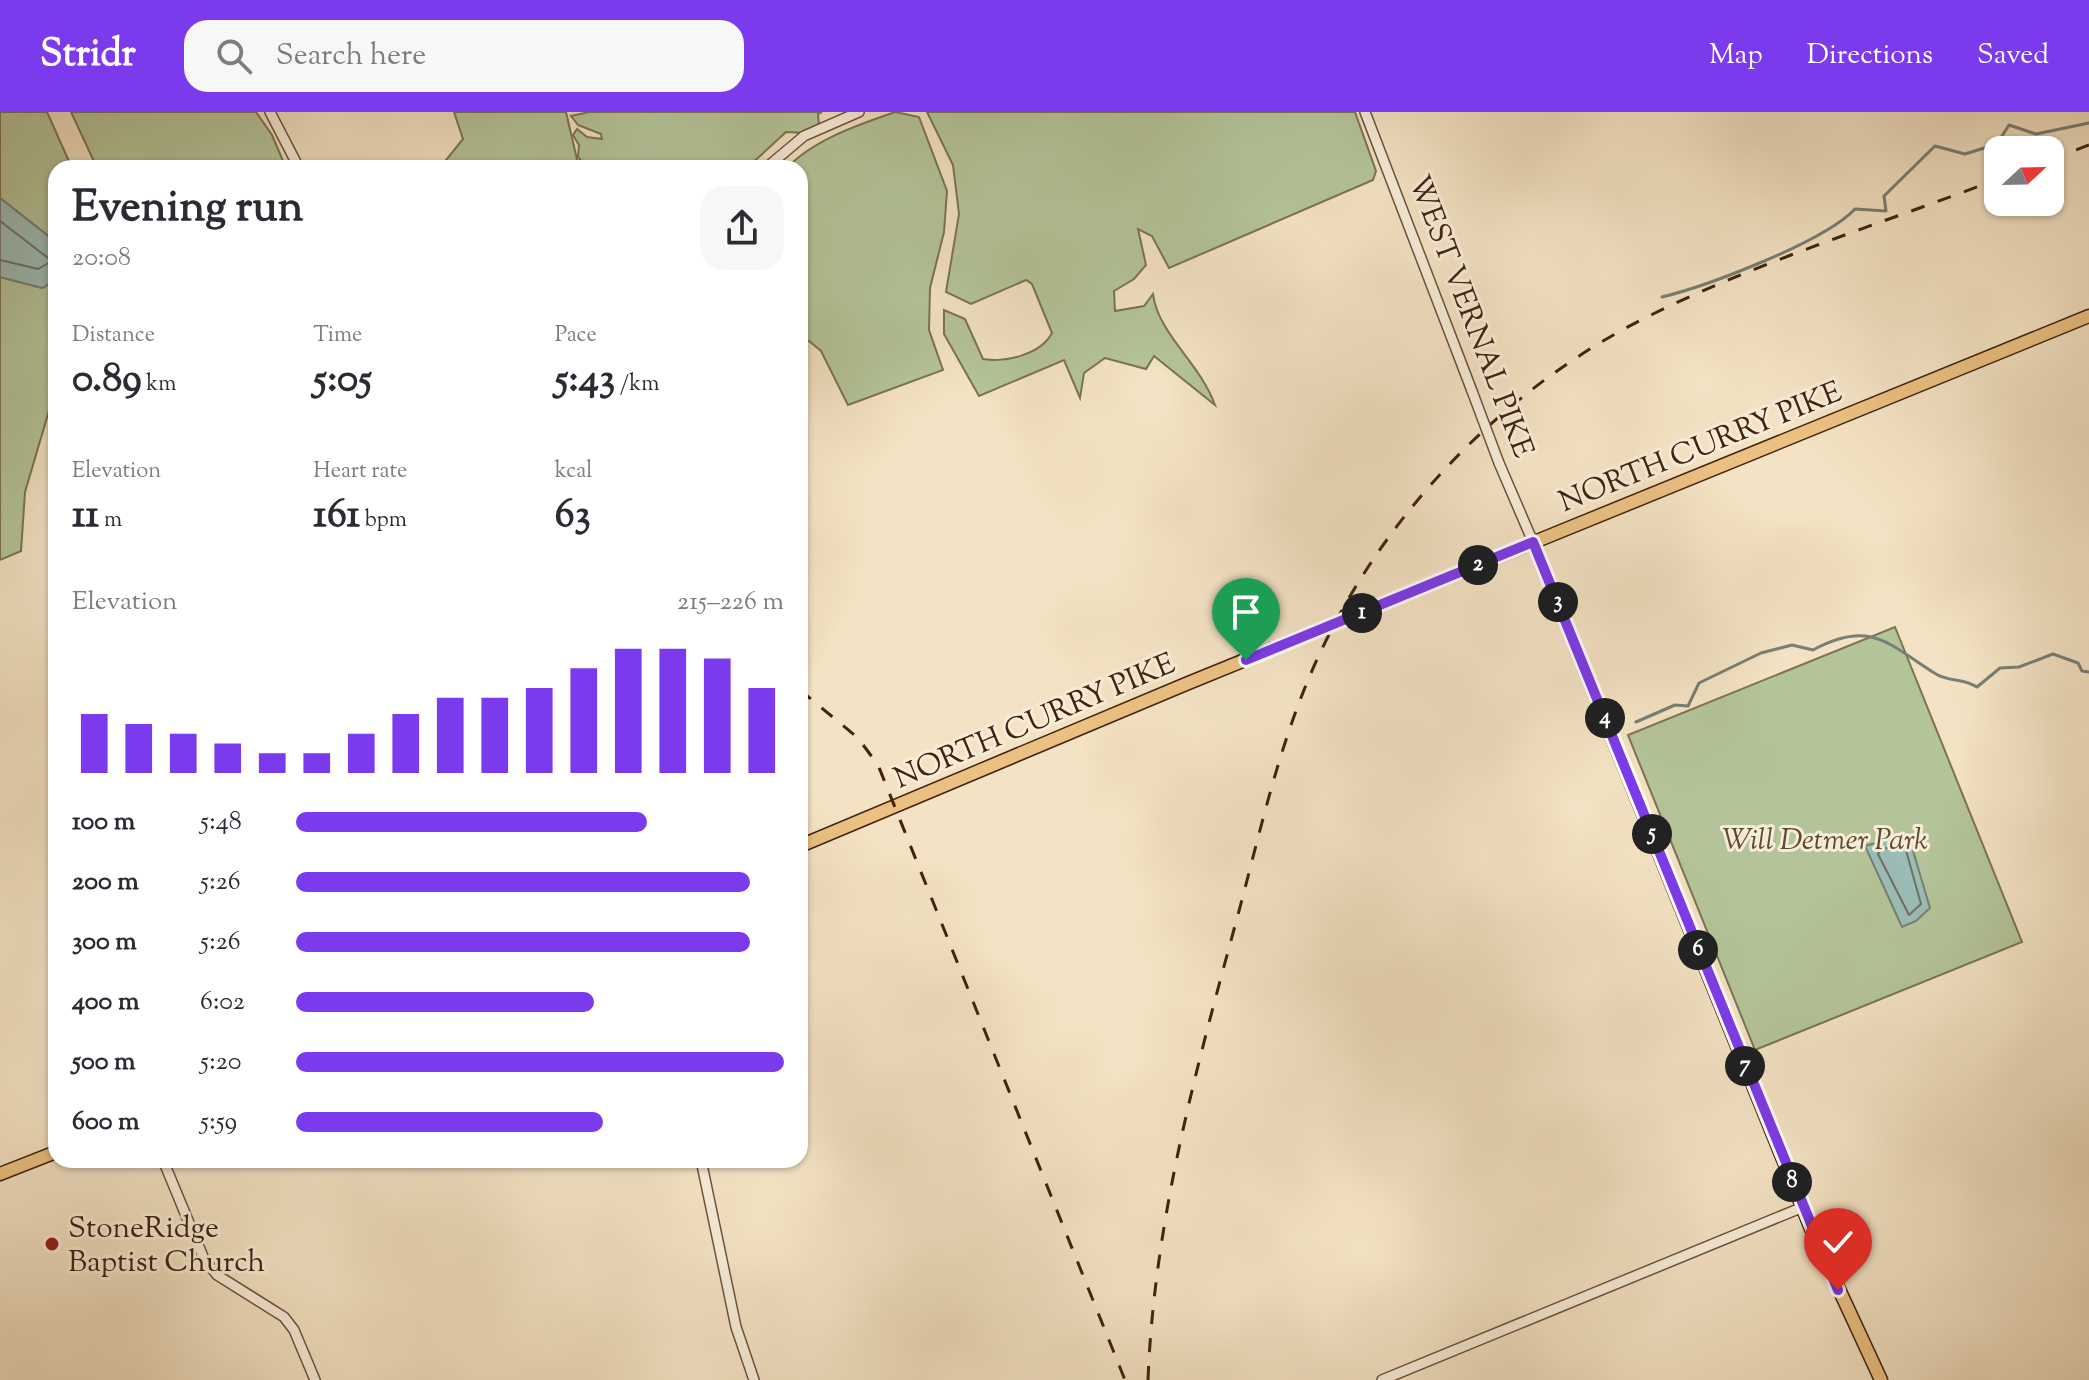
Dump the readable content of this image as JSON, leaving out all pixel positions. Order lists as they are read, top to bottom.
{
  "streets": {
    "main road": ["WEST VERNAL PIKE", "NORTH CURRY PIKE"]
  },
  "crossings": [
    ["WEST VERNAL PIKE", "NORTH CURRY PIKE"]
  ],
  "parks": ["Will Detmer Park"],
  "places": ["StoneRidge Baptist Church"],
  "north": "right",
  "page": {
    "header": "Stridr",
    "search": "Search here",
    "nav": ["Map", "Directions", "Saved"],
    "heading": ["Evening run", "20:08"],
    "stats": [
      ["Distance", "0.89 km"],
      ["Time", "5:05"],
      ["Pace", "5:43 /km"],
      ["Elevation", "11 m"],
      ["Heart rate", "161 bpm"],
      ["kcal", "63"]
    ],
    "pins": [
      "2",
      "3",
      "1",
      "4",
      "5",
      "6",
      "7",
      "8"
    ],
    "chart": ["Elevation", "215–226 m"],
    "list": [
      {
        "name": "100 m",
        "note": "5:48"
      },
      {
        "name": "200 m",
        "note": "5:26"
      },
      {
        "name": "300 m",
        "note": "5:26"
      },
      {
        "name": "400 m",
        "note": "6:02"
      },
      {
        "name": "500 m",
        "note": "5:20"
      },
      {
        "name": "600 m",
        "note": "5:59"
      }
    ]
  }
}
